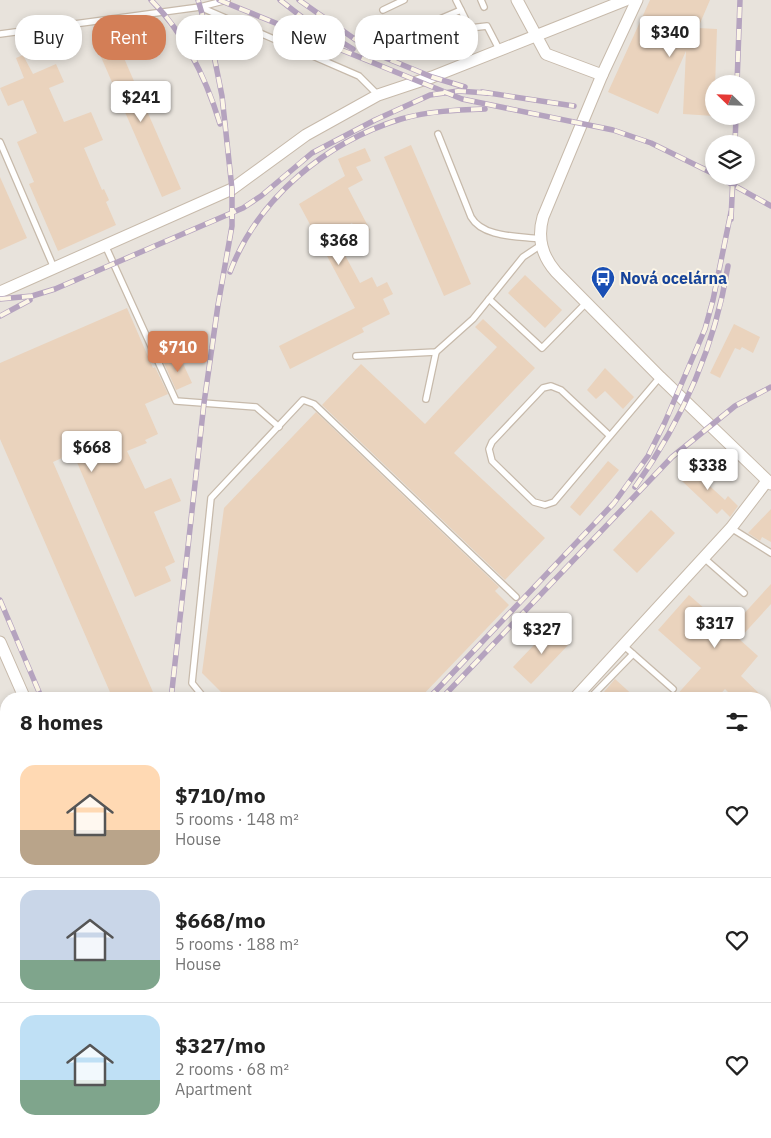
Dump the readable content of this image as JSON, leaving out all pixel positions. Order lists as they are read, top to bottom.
{
  "places": {
    "bus stop": ["Nová ocelárna"]
  },
  "north": "top left",
  "page": {
    "chip": [
      "Buy",
      "Rent",
      "Filters",
      "New",
      "Apartment"
    ],
    "price": [
      "$340",
      "$241",
      "$368",
      "$710",
      "$668",
      "$338",
      "$317",
      "$327"
    ],
    "heading": "8 homes",
    "list": [
      {
        "name": "$710/mo",
        "note": "5 rooms · 148 m² · House"
      },
      {
        "name": "$668/mo",
        "note": "5 rooms · 188 m² · House"
      },
      {
        "name": "$327/mo",
        "note": "2 rooms · 68 m² · Apartment"
      }
    ]
  }
}
